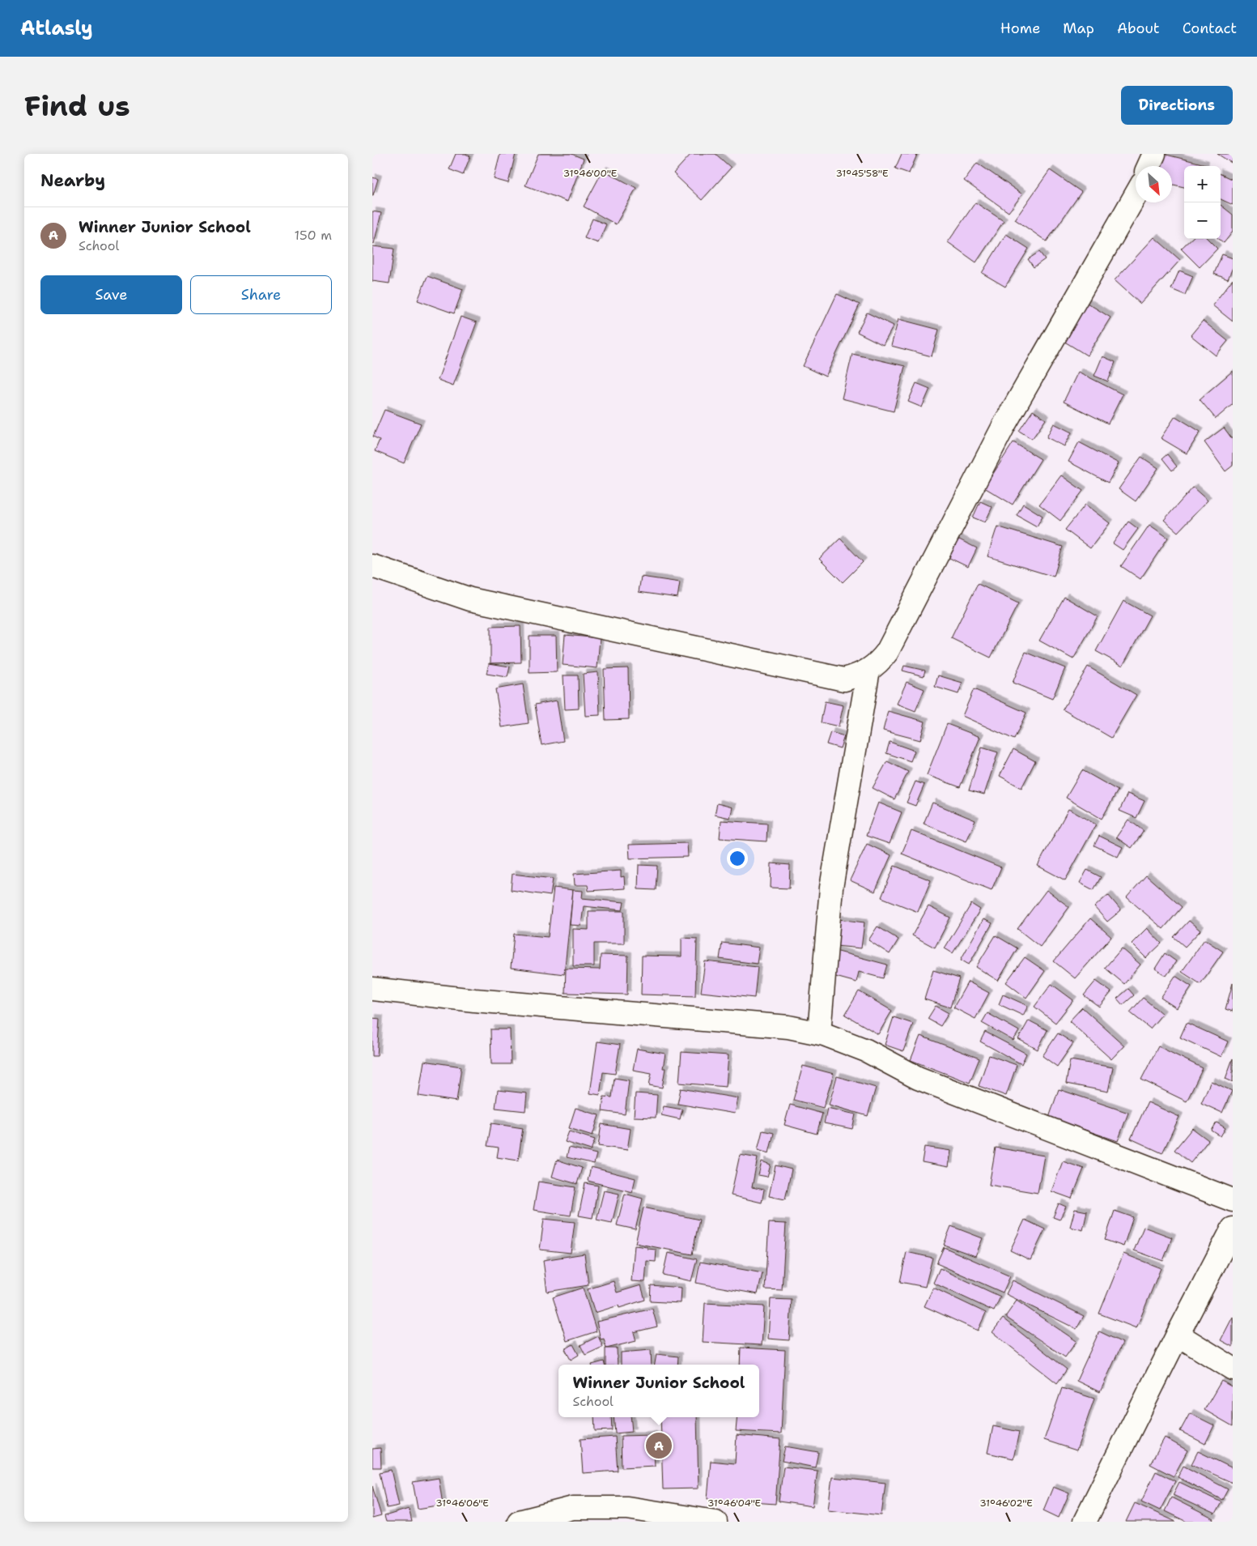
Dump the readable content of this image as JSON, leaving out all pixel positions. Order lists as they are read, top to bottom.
{
  "north": "bottom right",
  "page": {
    "header": "Atlasly",
    "nav": [
      "Home",
      "Map",
      "About",
      "Contact"
    ],
    "buttons": [
      "Directions",
      ["Save", "Share"]
    ],
    "title": "Find us",
    "heading": "Nearby",
    "map_buttons": ["+", "−"],
    "list": [
      {
        "mark": "A",
        "name": "Winner Junior School",
        "note": "School",
        "value": "150 m"
      }
    ],
    "popup": ["Winner Junior School", "School"],
    "pins": "A"
  },
  "coordinates": [
    "31°46'00\"E",
    "31°45'58\"E",
    "31°46'06\"E",
    "31°46'04\"E",
    "31°46'02\"E"
  ]
}
